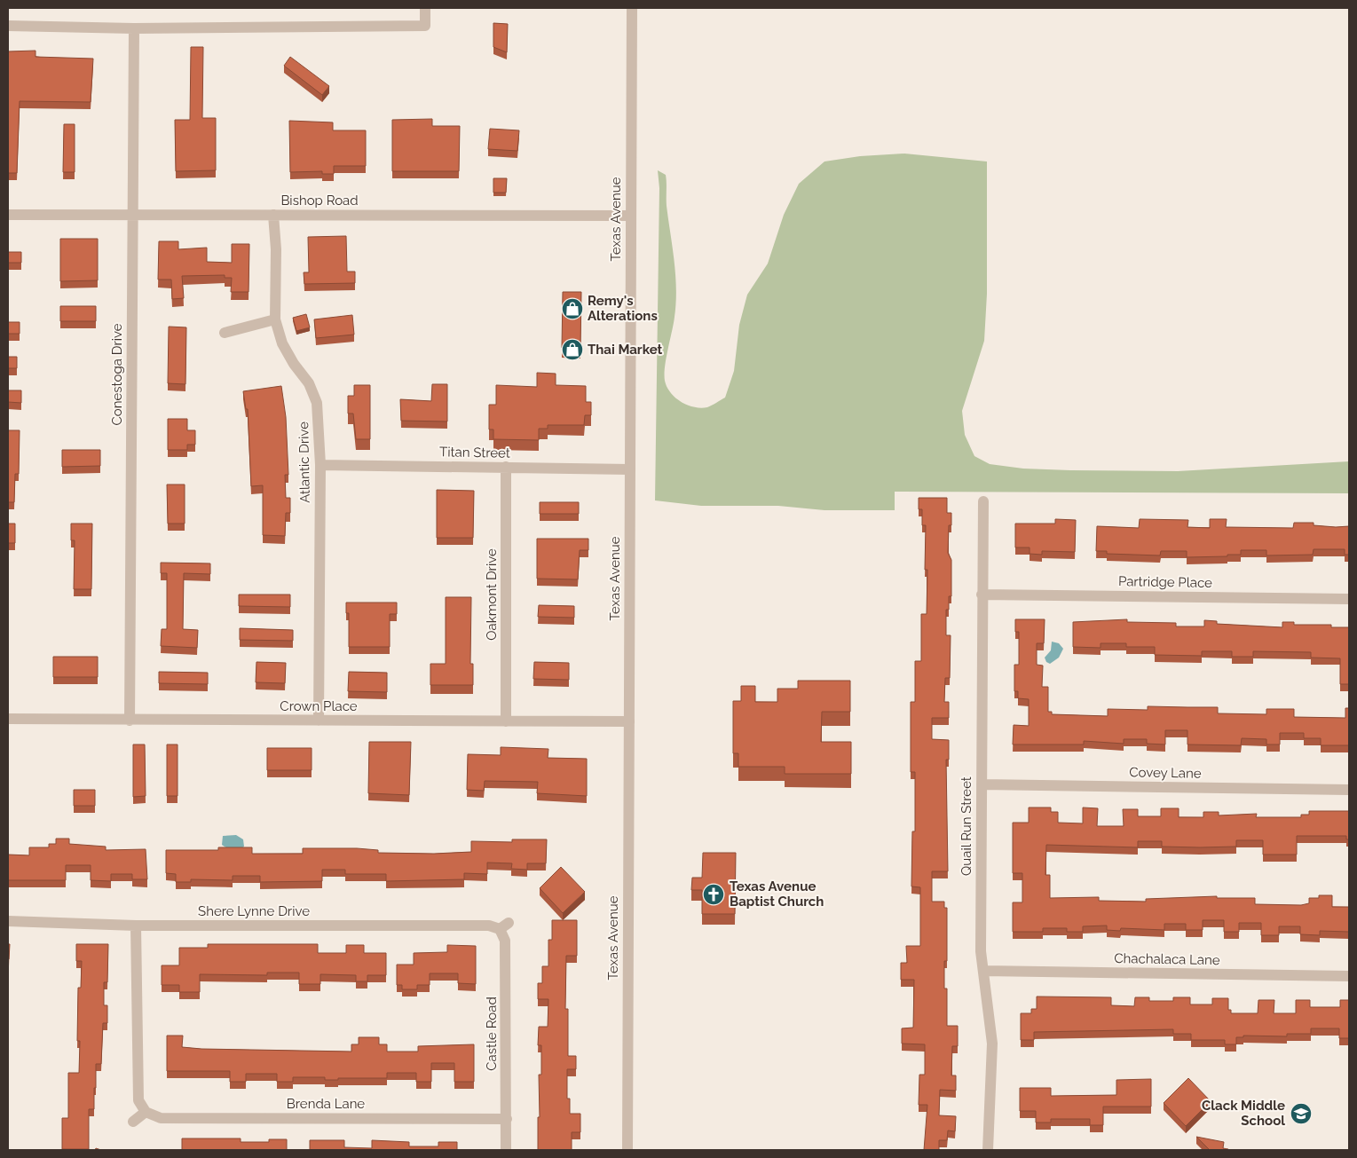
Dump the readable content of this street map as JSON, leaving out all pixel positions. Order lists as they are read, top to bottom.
{
  "streets": {
    "street": [
      "Bishop Road",
      "Texas Avenue",
      "Conestoga Drive",
      "Titan Street",
      "Atlantic Drive",
      "Partridge Place",
      "Oakmont Drive",
      "Crown Place",
      "Covey Lane",
      "Quail Run Street",
      "Shere Lynne Drive",
      "Chachalaca Lane",
      "Castle Road",
      "Brenda Lane"
    ]
  },
  "crossings": [
    ["Bishop Road", "Texas Avenue"],
    ["Bishop Road", "Conestoga Drive"],
    ["Bishop Road", "Atlantic Drive"],
    ["Texas Avenue", "Titan Street"],
    ["Texas Avenue", "Crown Place"],
    ["Conestoga Drive", "Crown Place"],
    ["Titan Street", "Atlantic Drive"],
    ["Titan Street", "Oakmont Drive"],
    ["Atlantic Drive", "Crown Place"],
    ["Partridge Place", "Quail Run Street"],
    ["Oakmont Drive", "Crown Place"],
    ["Covey Lane", "Quail Run Street"],
    ["Quail Run Street", "Chachalaca Lane"],
    ["Shere Lynne Drive", "Castle Road"],
    ["Castle Road", "Brenda Lane"]
  ],
  "places": {
    "shop": ["Remy's Alterations", "Thai Market"],
    "church": ["Texas Avenue Baptist Church"],
    "school or university": ["Clack Middle School"]
  }
}
